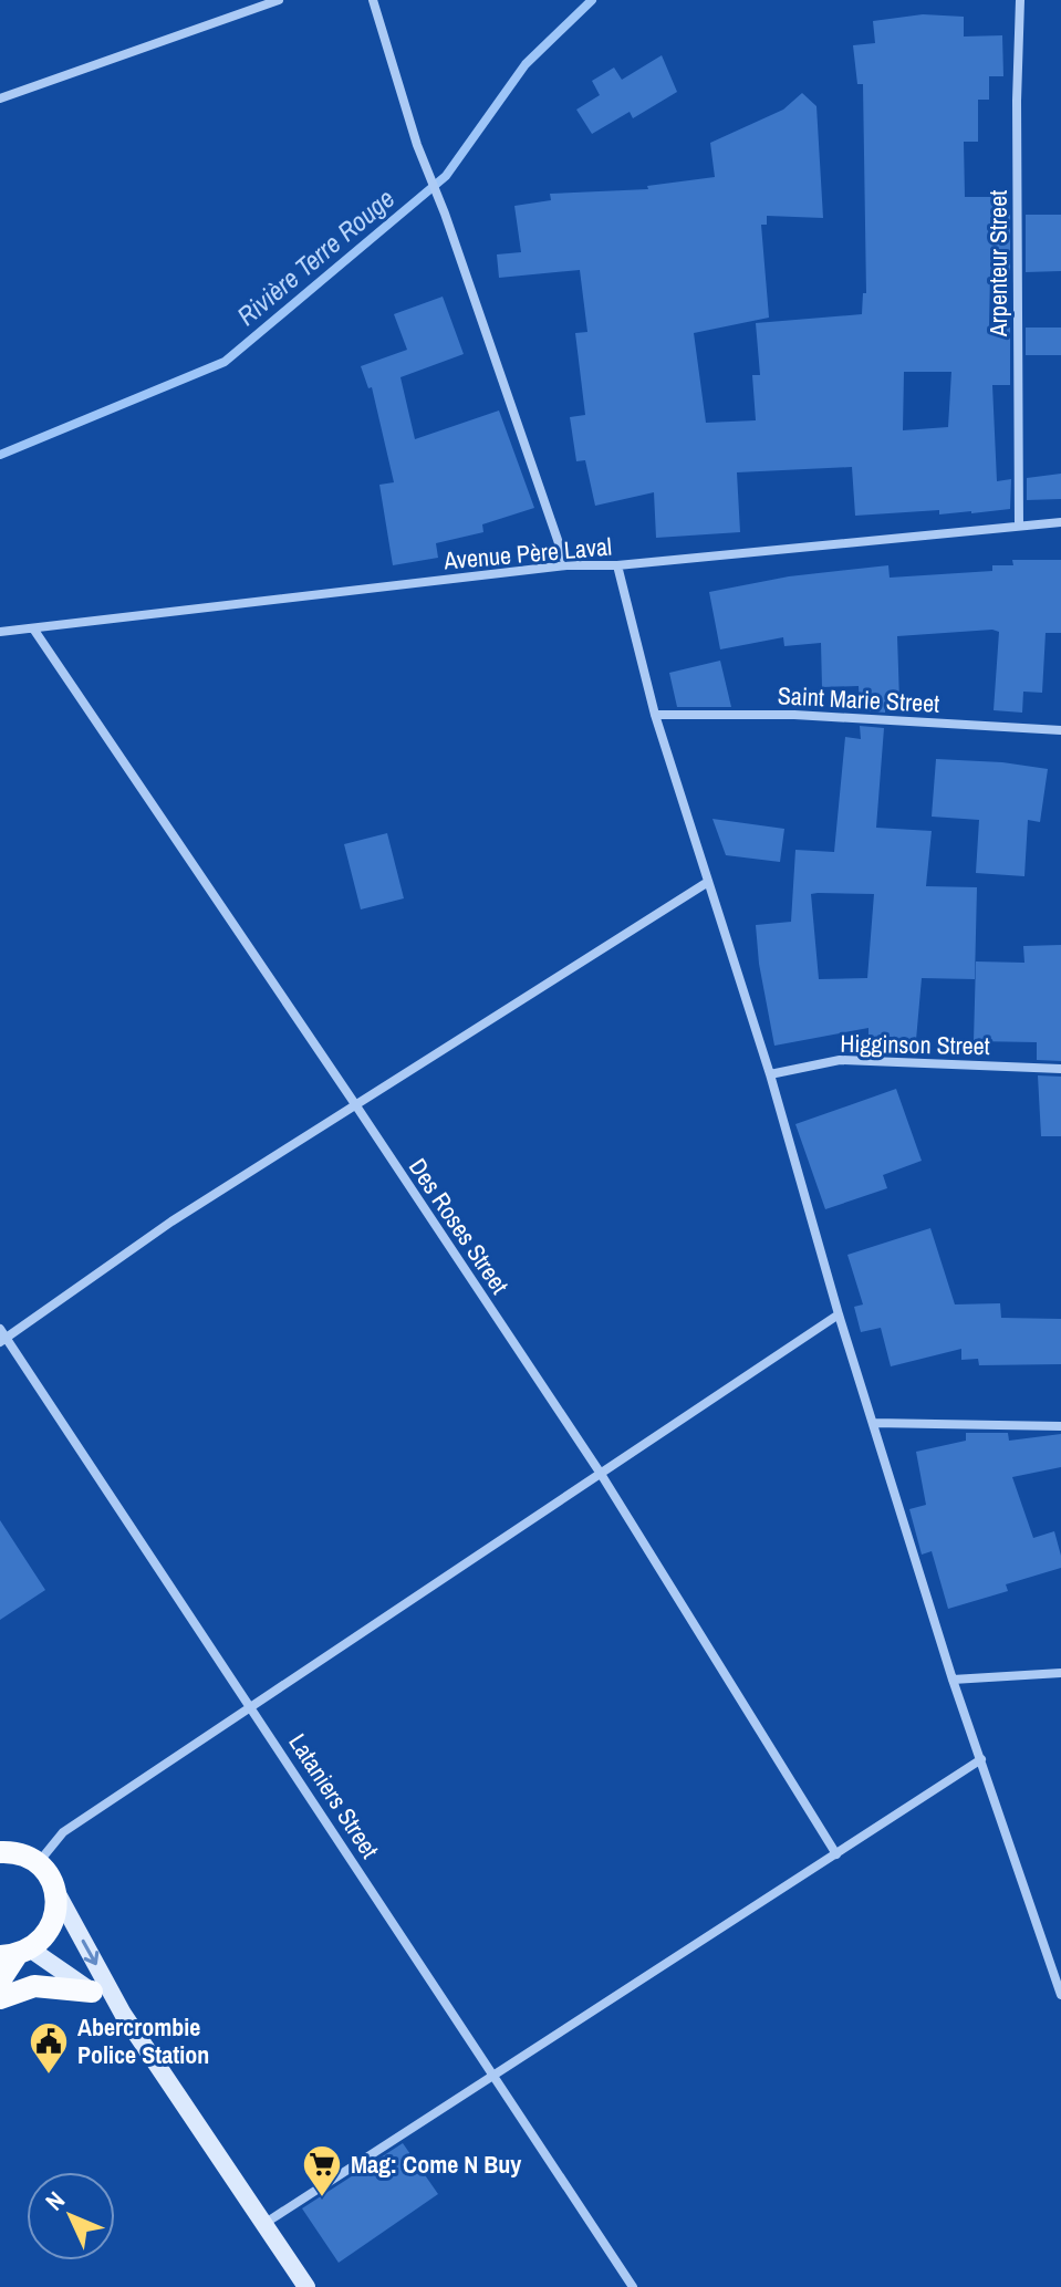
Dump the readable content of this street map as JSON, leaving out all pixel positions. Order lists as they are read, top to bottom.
{
  "streets": {
    "street": [
      "Arpenteur Street",
      "Avenue Père Laval",
      "Saint Marie Street",
      "Higginson Street",
      "Des Roses Street",
      "Lataniers Street"
    ]
  },
  "crossings": [
    ["Arpenteur Street", "Avenue Père Laval"],
    ["Avenue Père Laval", "Des Roses Street"]
  ],
  "water": ["Rivière Terre Rouge"],
  "places": {
    "public building": ["Abercrombie Police Station"],
    "supermarket": ["Mag: Come N Buy"]
  },
  "north": "top left"
}
